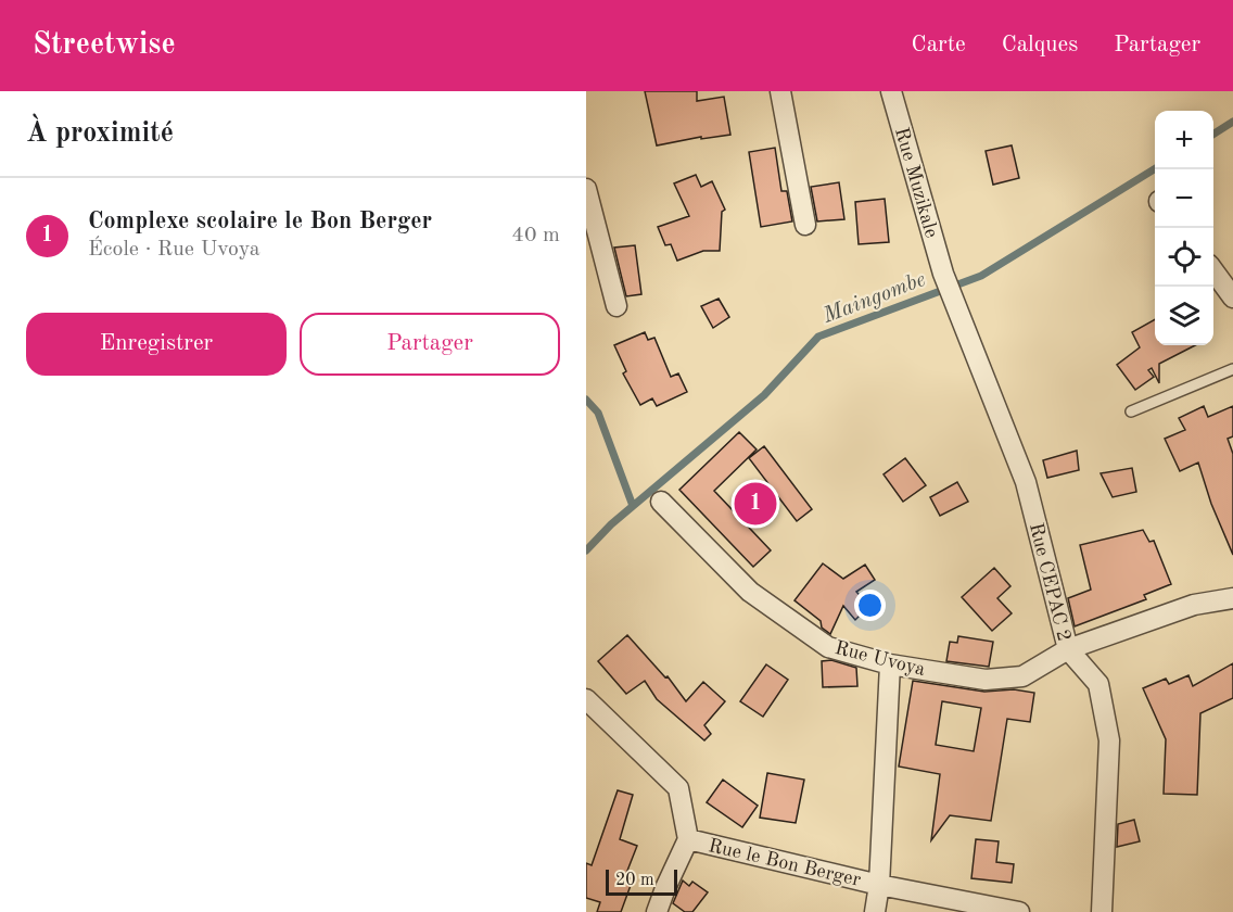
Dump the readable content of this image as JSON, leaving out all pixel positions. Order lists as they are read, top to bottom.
{
  "streets": {
    "street": [
      "Rue Muzikale",
      "Rue CEPAC 2",
      "Rue Uvoya",
      "Rue le Bon Berger"
    ]
  },
  "crossings": [
    ["Rue Muzikale", "Rue CEPAC 2"],
    ["Rue CEPAC 2", "Rue Uvoya"]
  ],
  "water": ["Maingombe"],
  "scale_bar": "20 m",
  "page": {
    "header": "Streetwise",
    "nav": ["Carte", "Calques", "Partager"],
    "heading": "À proximité",
    "map_buttons": ["+", "−"],
    "list": [
      {
        "mark": "1",
        "name": "Complexe scolaire le Bon Berger",
        "note": "École · Rue Uvoya",
        "value": "40 m"
      }
    ],
    "buttons": ["Enregistrer", "Partager"],
    "pins": "1",
    "scale": "20 m"
  }
}
